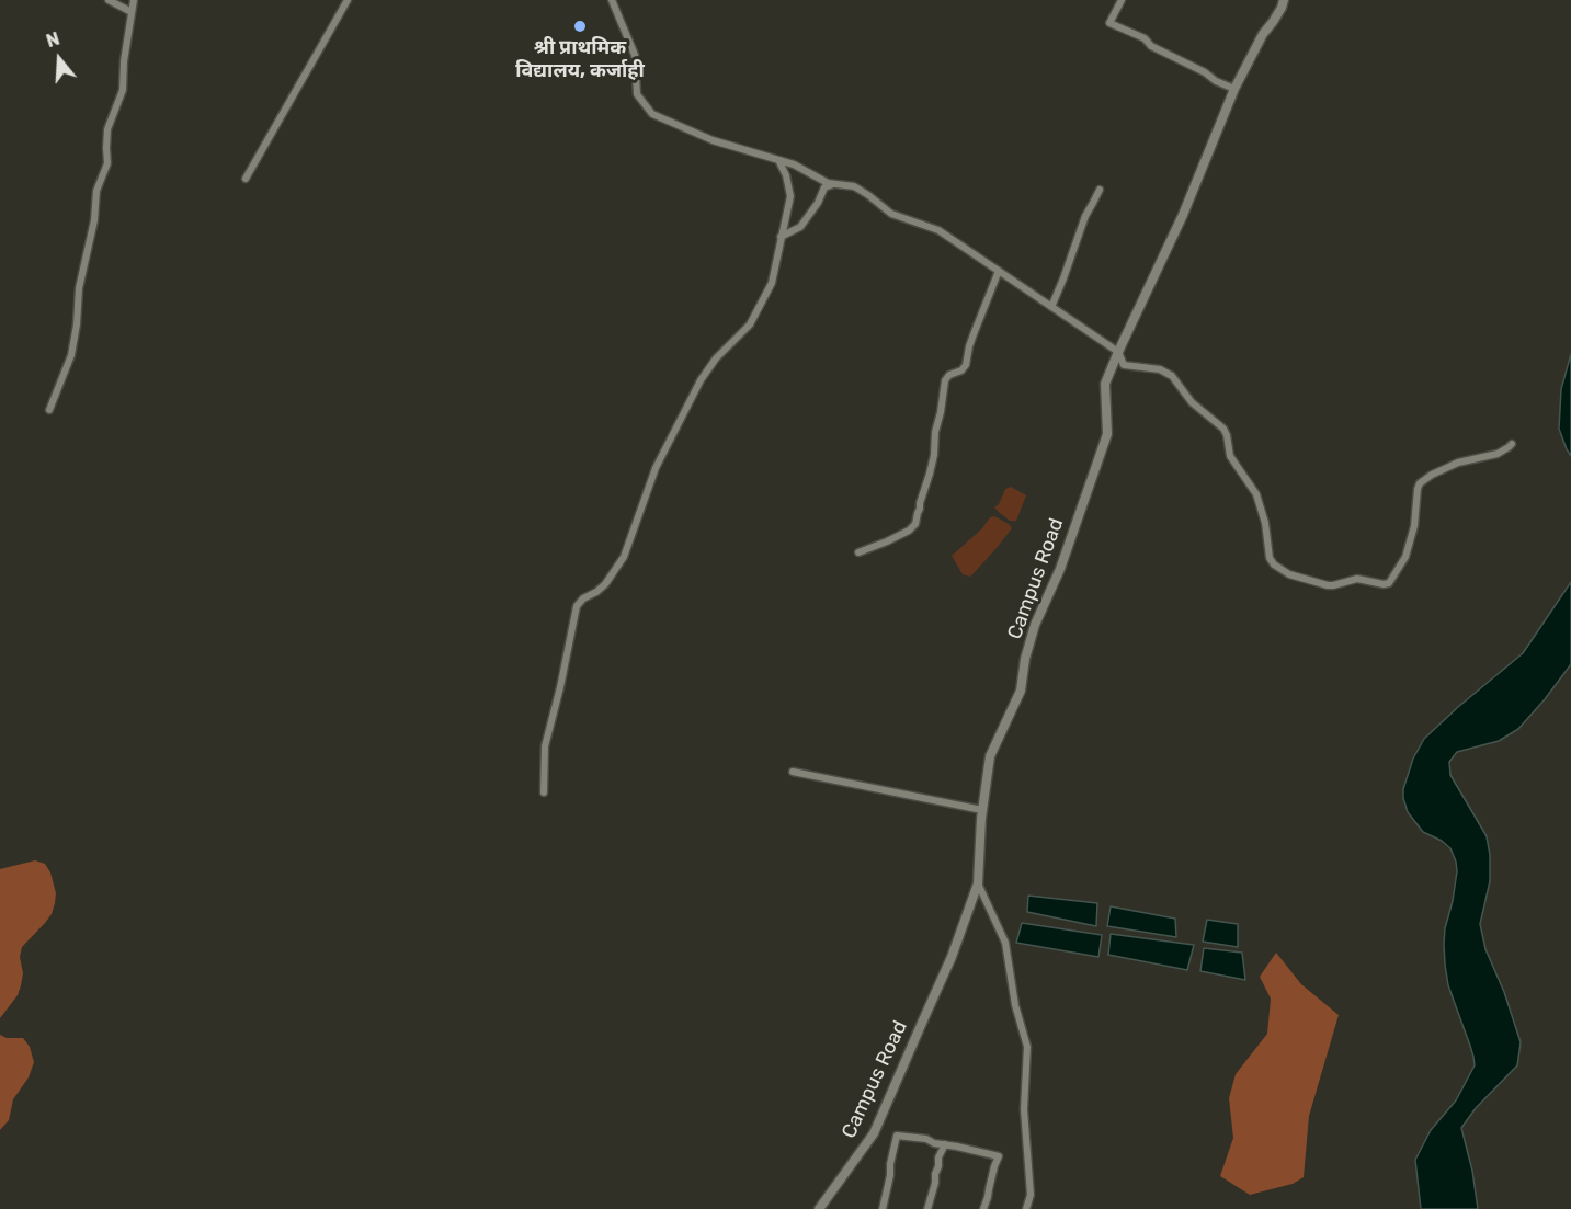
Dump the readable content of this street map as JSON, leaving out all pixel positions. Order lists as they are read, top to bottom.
{
  "streets": {
    "street": ["Campus Road"]
  },
  "places": ["श्री प्राथमिक विद्यालय, कर्जाही"],
  "north": "top"
}
